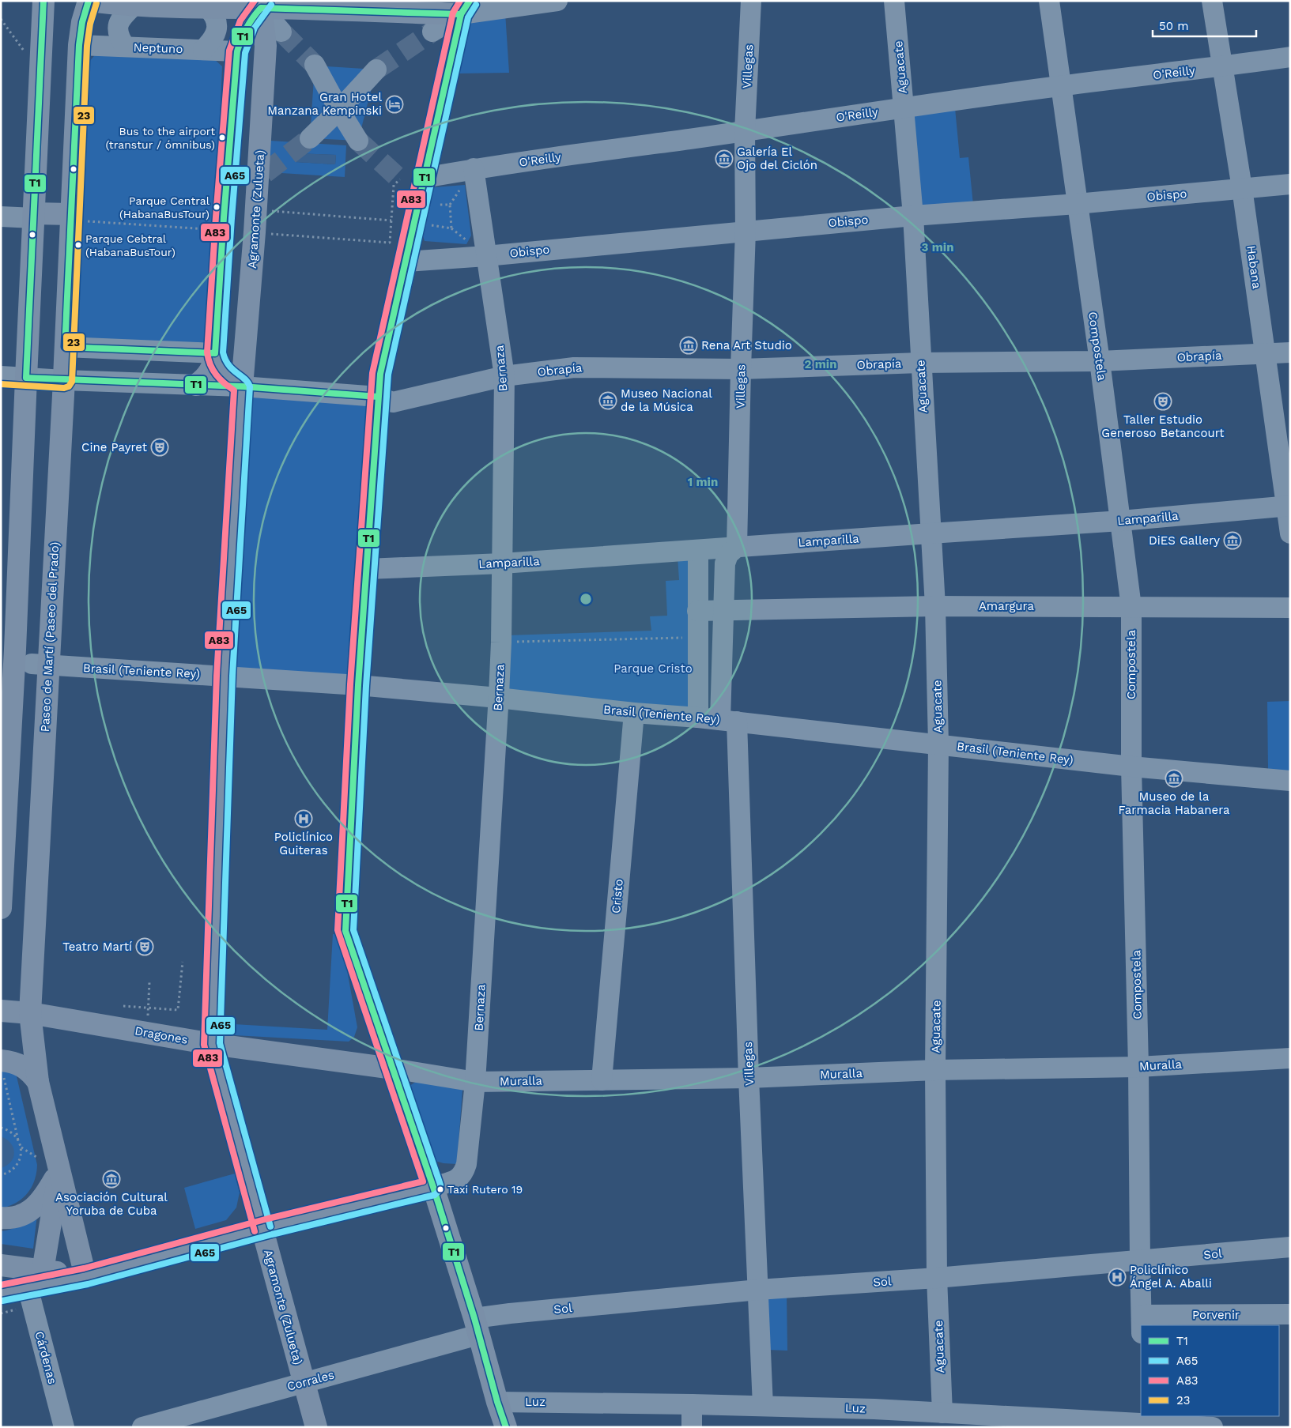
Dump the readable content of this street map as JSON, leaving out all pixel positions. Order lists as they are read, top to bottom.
{
  "streets": {
    "main road": ["Agramonte (Zulueta)", "Paseo de Martí (Paseo del Prado)", "Dragones"],
    "street": [
      "Neptuno",
      "Villegas",
      "Aguacate",
      "O'Reilly",
      "Obispo",
      "Habana",
      "Compostela",
      "Obrapía",
      "Bernaza",
      "Lamparilla",
      "Amargura",
      "Brasil (Teniente Rey)",
      "Cristo",
      "Muralla",
      "Sol",
      "Porvenir",
      "Cárdenas",
      "Corrales",
      "Luz"
    ]
  },
  "crossings": [
    ["Neptuno", "Paseo de Martí (Paseo del Prado)"],
    ["Villegas", "O'Reilly"],
    ["Villegas", "Obispo"],
    ["Villegas", "Obrapía"],
    ["Villegas", "Lamparilla"],
    ["Villegas", "Amargura"],
    ["Villegas", "Brasil (Teniente Rey)"],
    ["Villegas", "Muralla"],
    ["Villegas", "Sol"],
    ["Villegas", "Luz"],
    ["Aguacate", "O'Reilly"],
    ["Aguacate", "Obispo"],
    ["Aguacate", "Obrapía"],
    ["Aguacate", "Lamparilla"],
    ["Aguacate", "Amargura"],
    ["Aguacate", "Brasil (Teniente Rey)"],
    ["Aguacate", "Muralla"],
    ["Aguacate", "Sol"],
    ["Aguacate", "Luz"],
    ["O'Reilly", "Habana"],
    ["O'Reilly", "Compostela"],
    ["O'Reilly", "Bernaza"],
    ["Obispo", "Habana"],
    ["Obispo", "Compostela"],
    ["Obispo", "Bernaza"],
    ["Agramonte (Zulueta)", "Obrapía"],
    ["Agramonte (Zulueta)", "Brasil (Teniente Rey)"],
    ["Agramonte (Zulueta)", "Dragones"],
    ["Agramonte (Zulueta)", "Corrales"],
    ["Habana", "Obrapía"],
    ["Habana", "Lamparilla"],
    ["Compostela", "Obrapía"],
    ["Compostela", "Lamparilla"],
    ["Compostela", "Amargura"],
    ["Compostela", "Brasil (Teniente Rey)"],
    ["Compostela", "Muralla"],
    ["Compostela", "Sol"],
    ["Compostela", "Porvenir"],
    ["Obrapía", "Bernaza"],
    ["Obrapía", "Paseo de Martí (Paseo del Prado)"],
    ["Bernaza", "Lamparilla"],
    ["Bernaza", "Brasil (Teniente Rey)"],
    ["Bernaza", "Muralla"],
    ["Paseo de Martí (Paseo del Prado)", "Brasil (Teniente Rey)"],
    ["Paseo de Martí (Paseo del Prado)", "Dragones"],
    ["Brasil (Teniente Rey)", "Cristo"],
    ["Cristo", "Muralla"],
    ["Dragones", "Muralla"],
    ["Sol", "Corrales"]
  ],
  "parks": ["Parque Cristo"],
  "places": {
    "hotel": ["Gran Hotel Manzana Kempinski"],
    "other": [
      "Bus to the airport (transtur / ómnibus)",
      "Parque Central (HabanaBusTour)",
      "Parque Cebtral (HabanaBusTour)",
      "Taxi Rutero 19"
    ],
    "museum": [
      "Galería El Ojo del Ciclón",
      "Rena Art Studio",
      "Museo Nacional de la Música",
      "DiES Gallery",
      "Museo de la Farmacia Habanera",
      "Asociación Cultural Yoruba de Cuba"
    ],
    "theatre": ["Taller Estudio Generoso Betancourt", "Cine Payret", "Teatro Martí"],
    "hospital": ["Policlínico Guiteras", "Policlínico Ángel A. Aballi"]
  },
  "lines": [
    "transit line T1",
    "transit line A83",
    "transit line 23",
    "transit line A65"
  ],
  "legend": [
    "T1",
    "A65",
    "A83",
    "23"
  ],
  "scale_bar": "50 m",
  "rings": ["3 min", "2 min", "1 min"]
}
